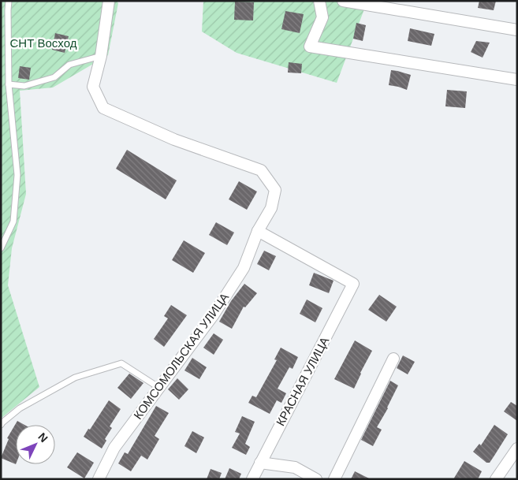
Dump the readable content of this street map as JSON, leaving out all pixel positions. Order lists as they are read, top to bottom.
{
  "streets": {
    "street": ["КОМСОМОЛЬСКАЯ УЛИЦА", "КРАСНАЯ УЛИЦА"]
  },
  "crossings": [
    ["КОМСОМОЛЬСКАЯ УЛИЦА", "КРАСНАЯ УЛИЦА"]
  ],
  "parks": ["СНТ Восход"],
  "north": "top right"
}
